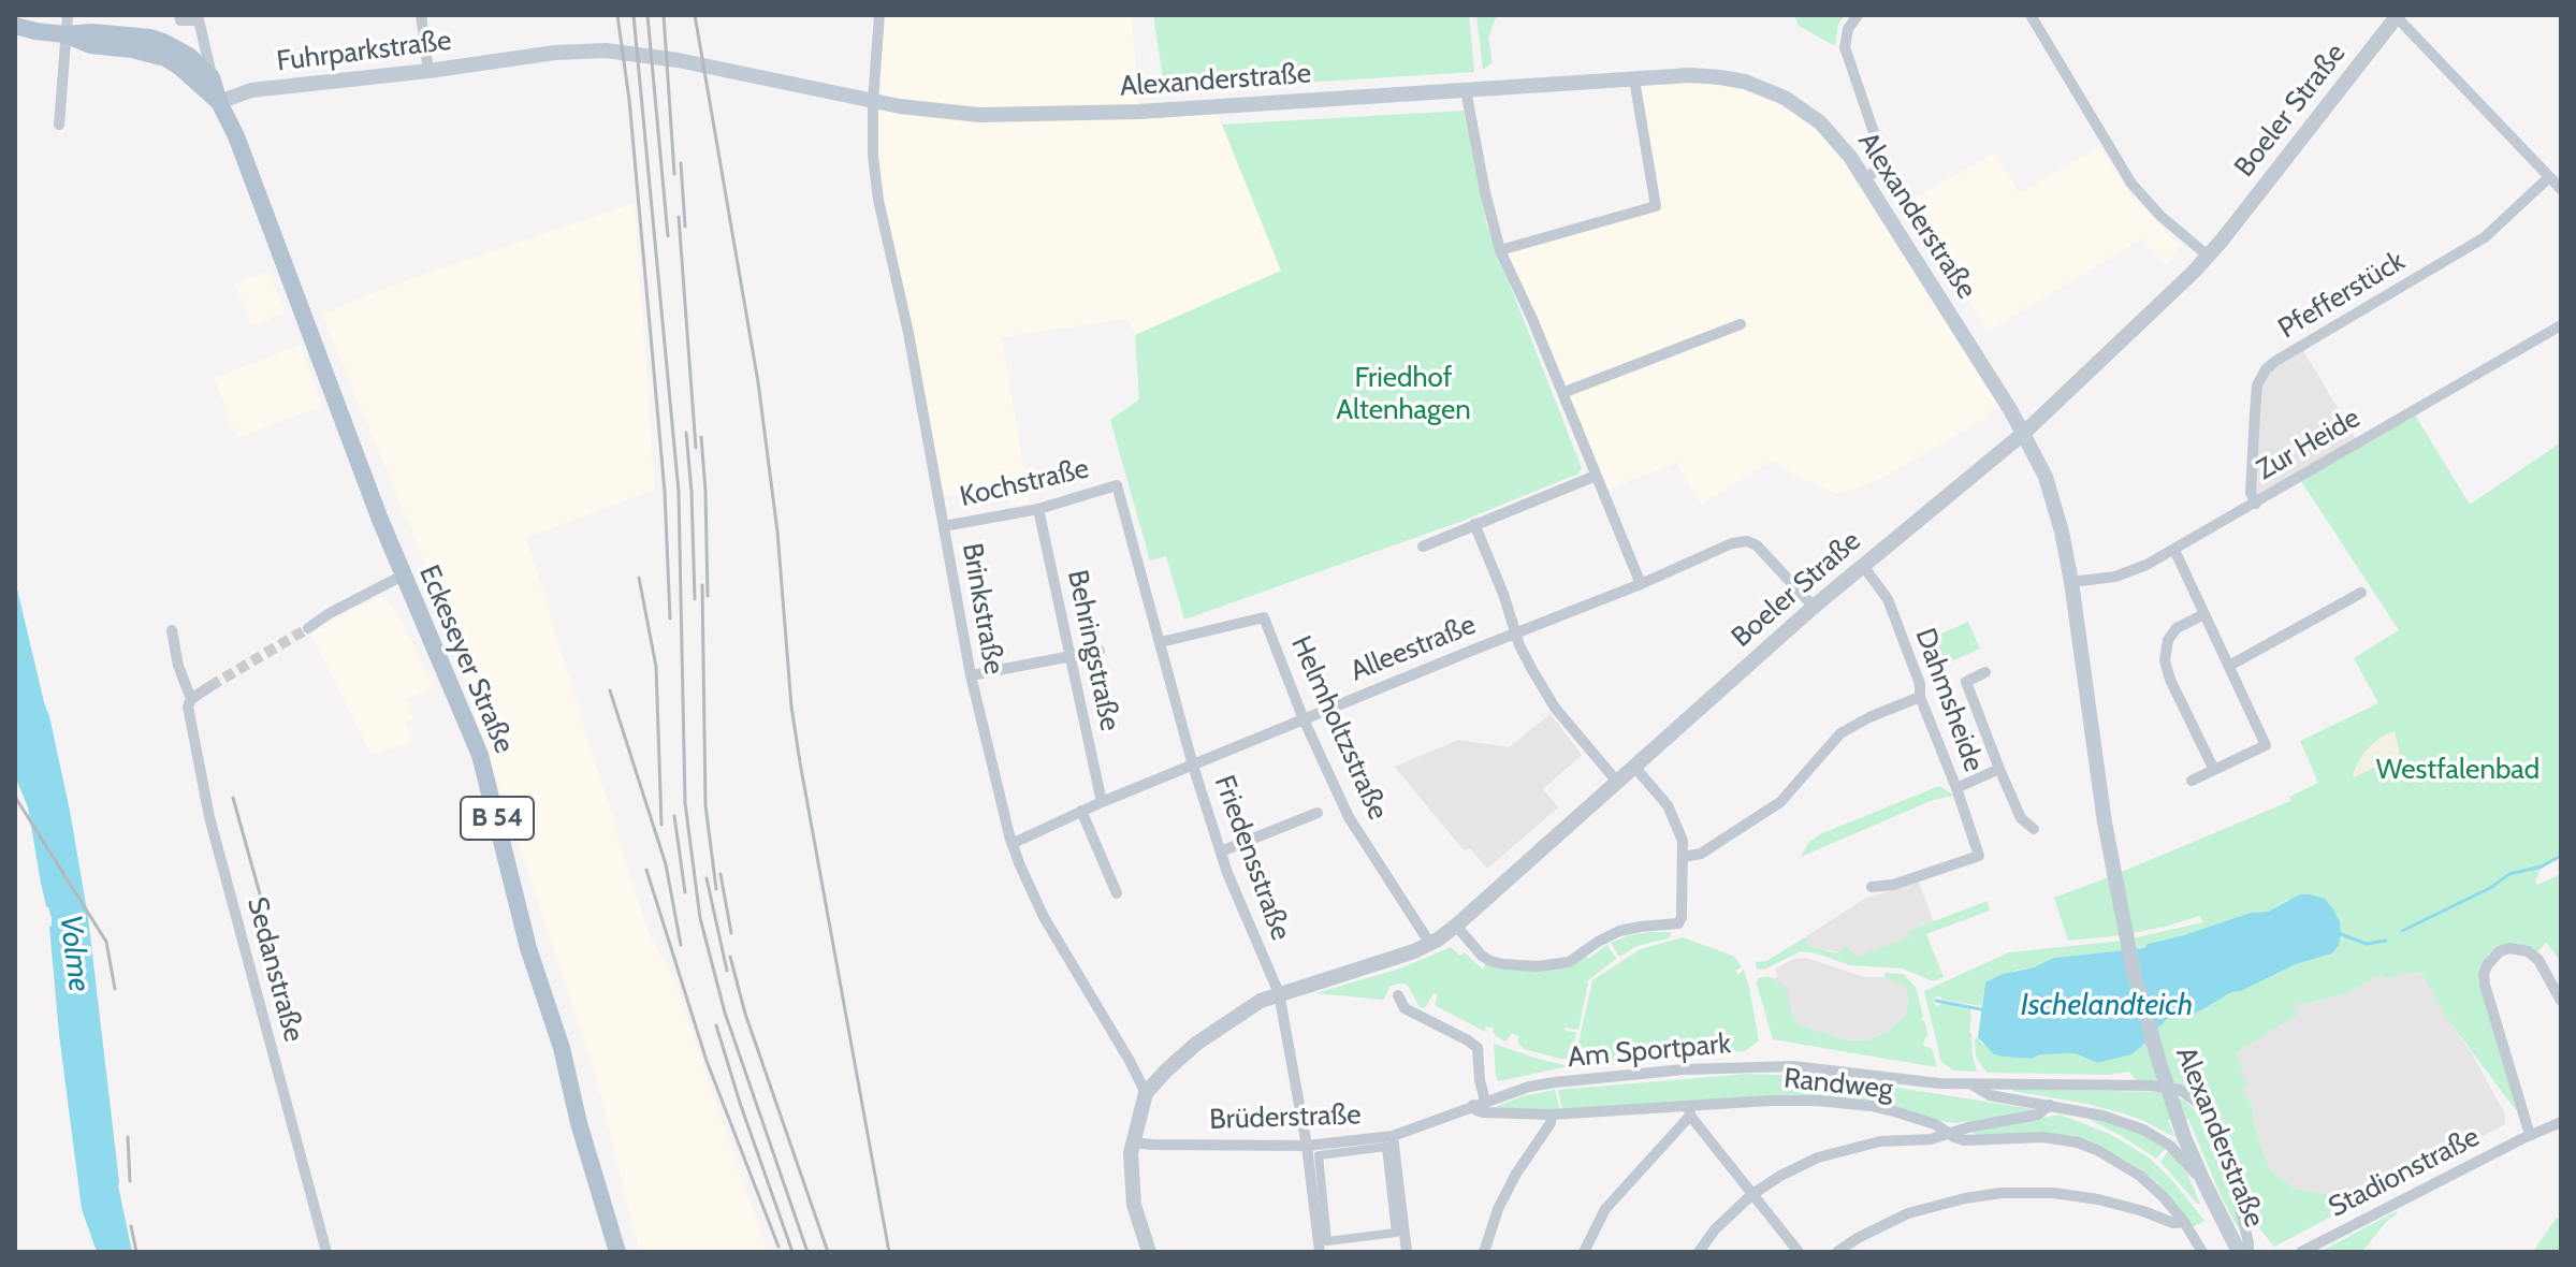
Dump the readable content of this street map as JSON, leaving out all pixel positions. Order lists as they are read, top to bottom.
{
  "streets": {
    "main road": [
      "Fuhrparkstraße",
      "Alexanderstraße",
      "Eckeseyer Straße",
      "B 54"
    ],
    "street": [
      "Boeler Straße",
      "Pfefferstück",
      "Zur Heide",
      "Kochstraße",
      "Brinkstraße",
      "Alleestraße",
      "Behringstraße",
      "Dahmsheide",
      "Helmholtzstraße",
      "Friedensstraße",
      "Sedanstraße",
      "Am Sportpark",
      "Randweg",
      "Brüderstraße",
      "Stadionstraße"
    ]
  },
  "crossings": [
    ["Fuhrparkstraße", "Alexanderstraße"],
    ["Fuhrparkstraße", "Brinkstraße"],
    ["Fuhrparkstraße", "Eckeseyer Straße"],
    ["Fuhrparkstraße", "B 54"],
    ["Alexanderstraße", "Boeler Straße"],
    ["Alexanderstraße", "Zur Heide"],
    ["Alexanderstraße", "Brinkstraße"],
    ["Alexanderstraße", "Am Sportpark"],
    ["Boeler Straße", "Brinkstraße"],
    ["Boeler Straße", "Alleestraße"],
    ["Boeler Straße", "Dahmsheide"],
    ["Boeler Straße", "Helmholtzstraße"],
    ["Boeler Straße", "Friedensstraße"],
    ["Pfefferstück", "Zur Heide"],
    ["Kochstraße", "Brinkstraße"],
    ["Kochstraße", "Behringstraße"],
    ["Kochstraße", "Friedensstraße"],
    ["Brinkstraße", "Alleestraße"],
    ["Alleestraße", "Behringstraße"],
    ["Alleestraße", "Helmholtzstraße"],
    ["Alleestraße", "Friedensstraße"],
    ["Eckeseyer Straße", "B 54"],
    ["Helmholtzstraße", "Friedensstraße"],
    ["Friedensstraße", "Brüderstraße"],
    ["Am Sportpark", "Brüderstraße"],
    ["Randweg", "Brüderstraße"]
  ],
  "water": ["Volme", "Ischelandteich"],
  "parks": ["Friedhof Altenhagen", "Westfalenbad"]
}
